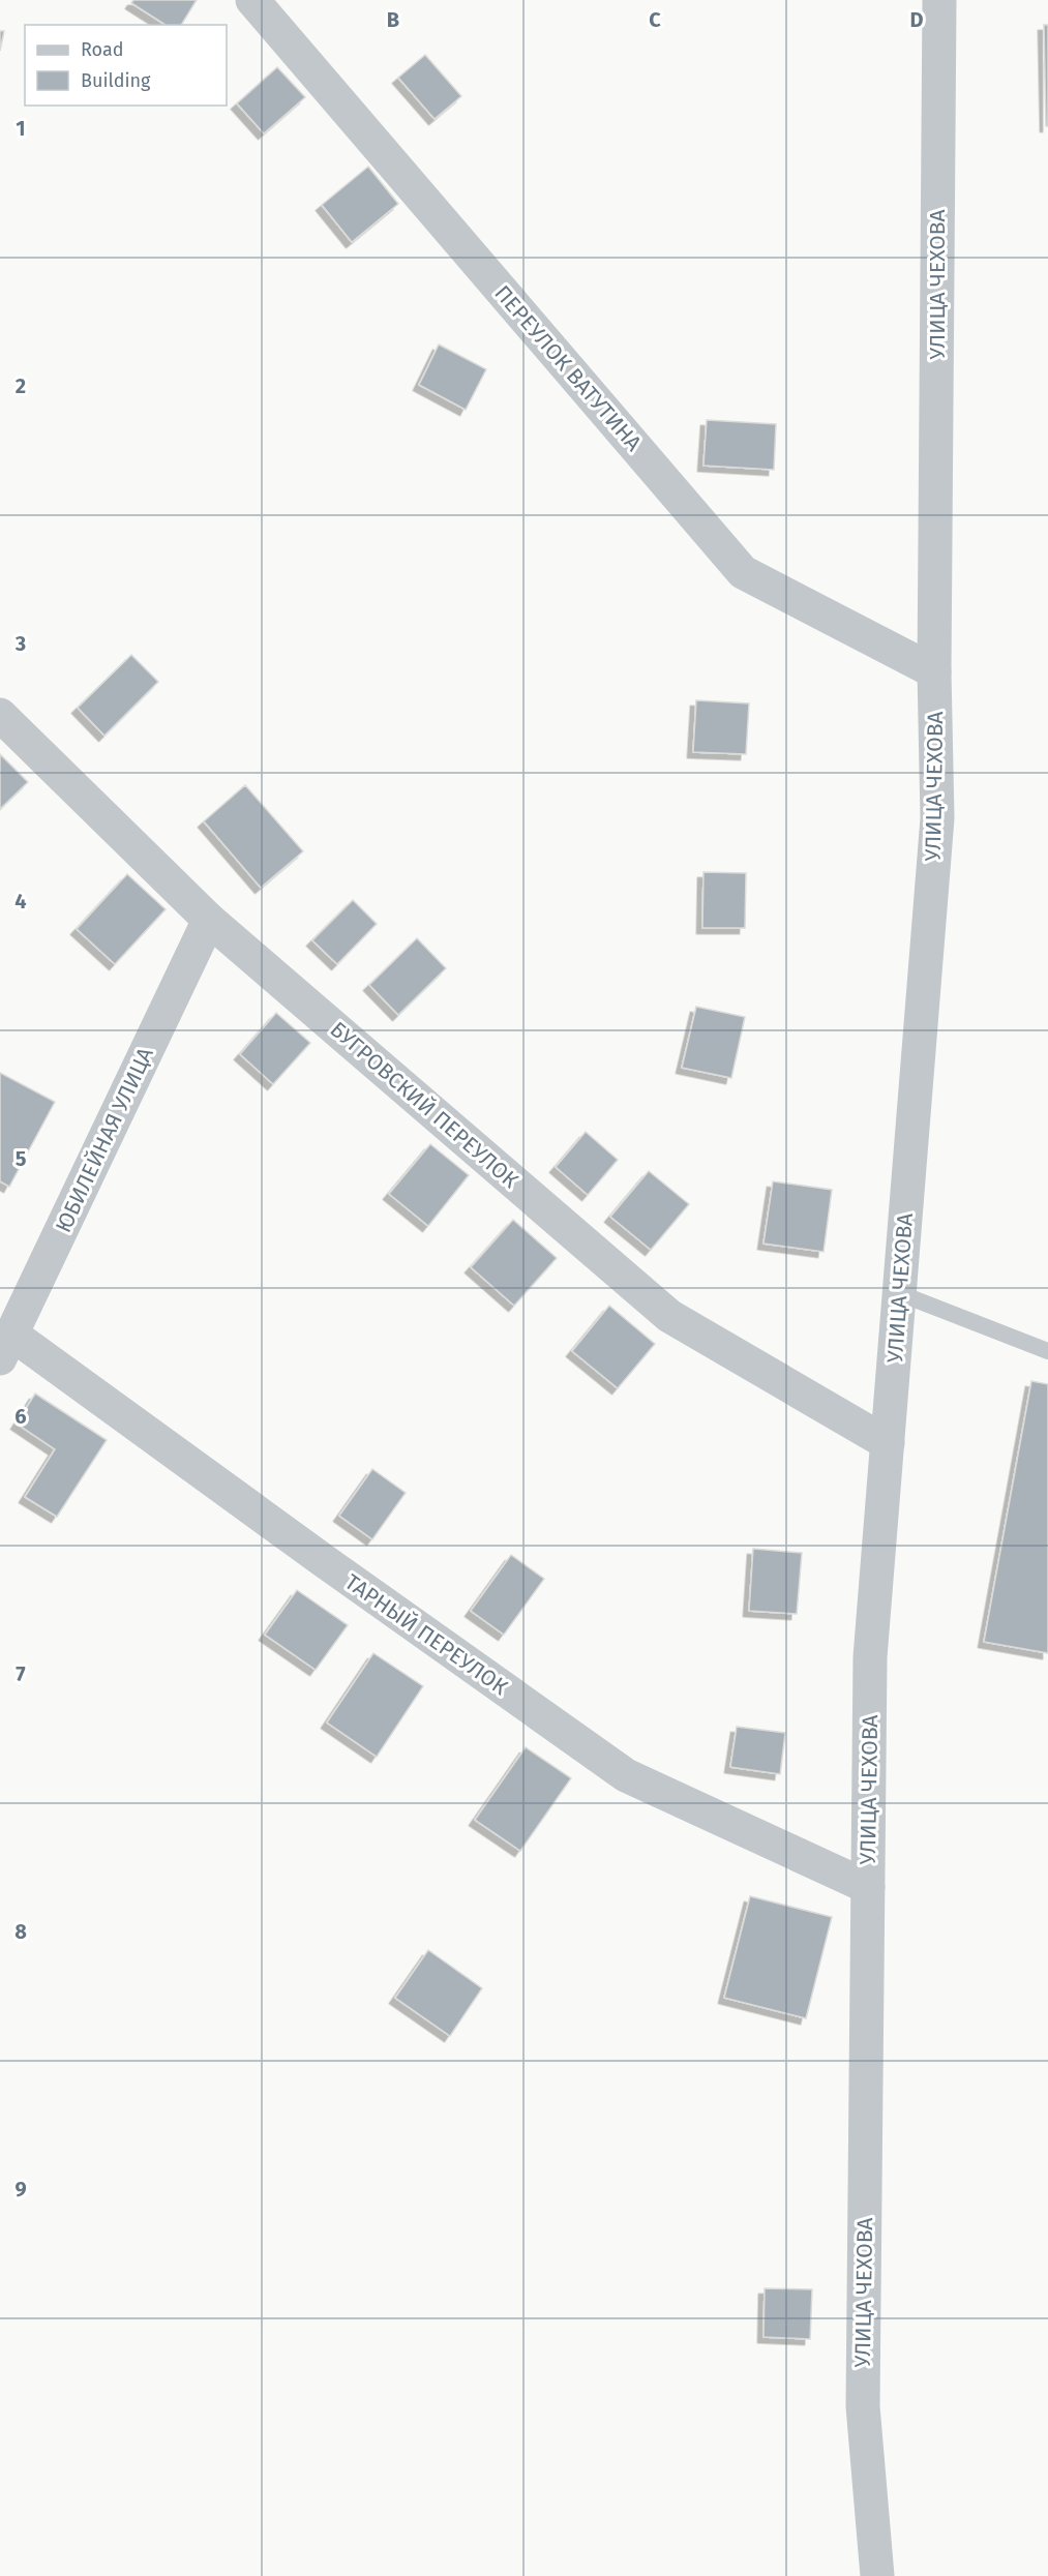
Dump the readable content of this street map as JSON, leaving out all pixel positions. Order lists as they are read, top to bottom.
{
  "streets": {
    "street": [
      "УЛИЦА ЧЕХОВА",
      "ПЕРЕУЛОК ВАТУТИНА",
      "БУГРОВСКИЙ ПЕРЕУЛОК",
      "ЮБИЛЕЙНАЯ УЛИЦА",
      "ТАРНЫЙ ПЕРЕУЛОК"
    ]
  },
  "crossings": [
    ["УЛИЦА ЧЕХОВА", "ПЕРЕУЛОК ВАТУТИНА"],
    ["УЛИЦА ЧЕХОВА", "БУГРОВСКИЙ ПЕРЕУЛОК"],
    ["УЛИЦА ЧЕХОВА", "ТАРНЫЙ ПЕРЕУЛОК"],
    ["БУГРОВСКИЙ ПЕРЕУЛОК", "ЮБИЛЕЙНАЯ УЛИЦА"],
    ["ЮБИЛЕЙНАЯ УЛИЦА", "ТАРНЫЙ ПЕРЕУЛОК"]
  ],
  "legend": ["Road", "Building"],
  "grid": {
    "columns": ["B", "C", "D"],
    "rows": [
      "1",
      "2",
      "3",
      "4",
      "5",
      "6",
      "7",
      "8",
      "9"
    ]
  }
}
